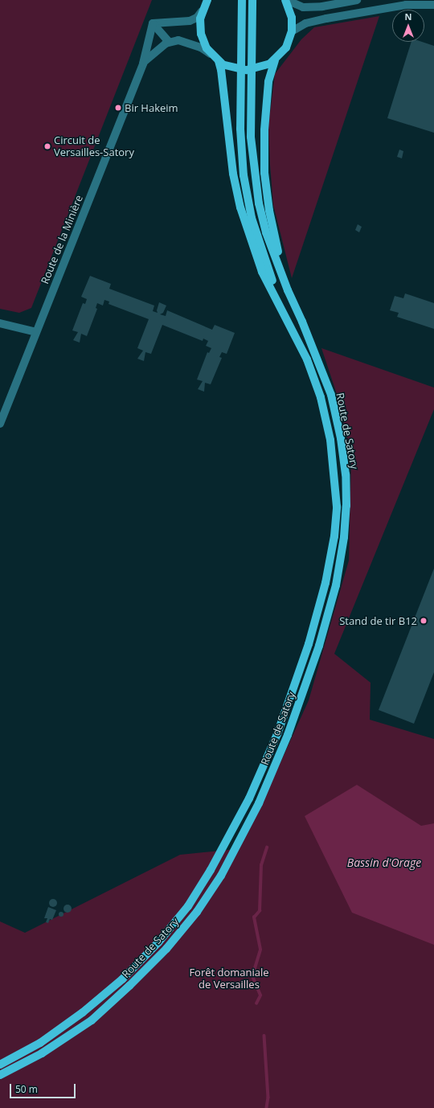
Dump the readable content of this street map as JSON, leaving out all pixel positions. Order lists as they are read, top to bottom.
{
  "streets": {
    "main road": ["Route de Satory"],
    "street": ["Route de la Minière"]
  },
  "water": ["Bassin d'Orage"],
  "parks": ["Forêt domaniale de Versailles"],
  "places": ["Bir Hakeim", "Circuit de Versailles-Satory", "Stand de tir B12"],
  "scale_bar": "50 m",
  "north": "top"
}
